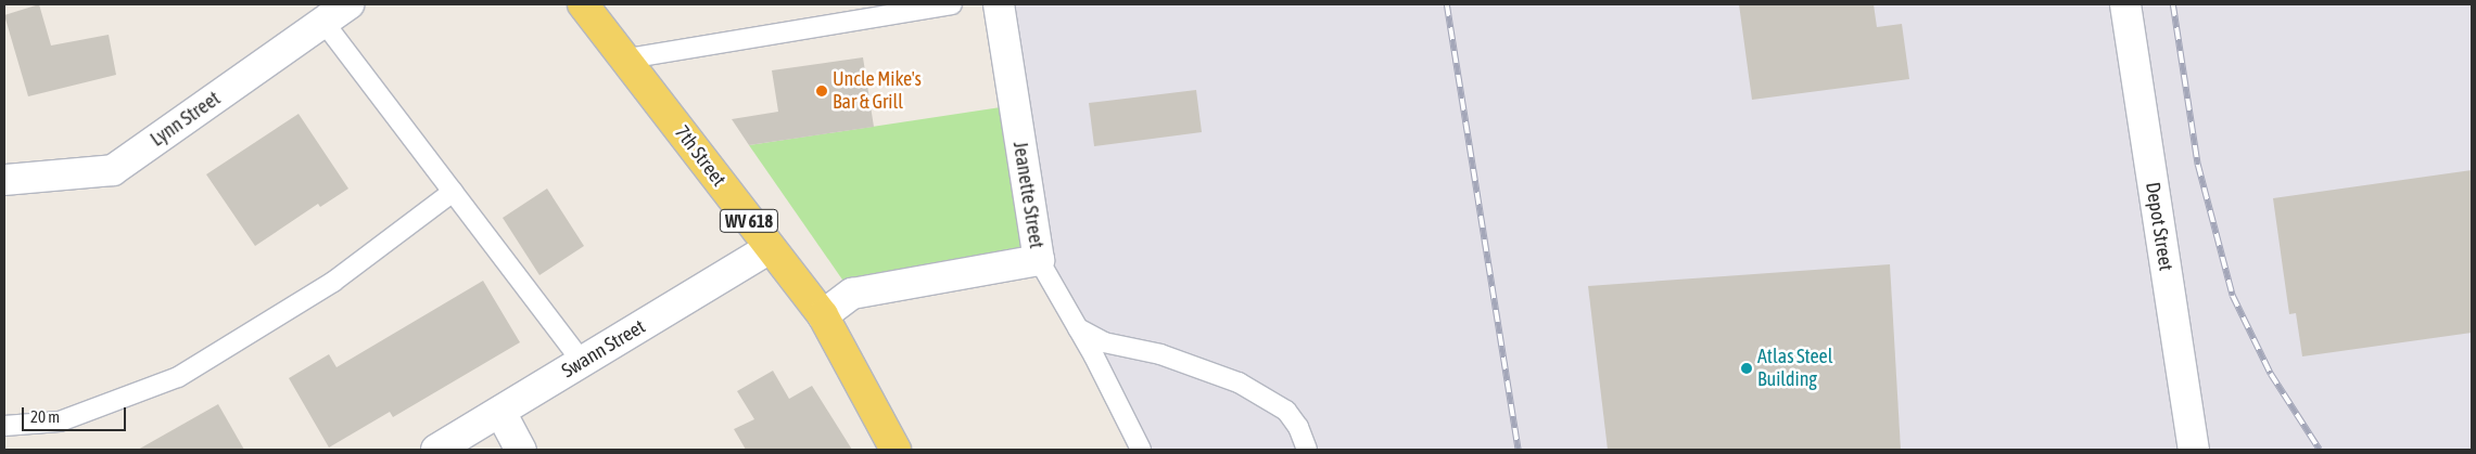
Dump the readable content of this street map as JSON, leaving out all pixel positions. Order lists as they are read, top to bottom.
{
  "streets": {
    "main road": ["7th Street", "WV 618"],
    "street": [
      "Lynn Street",
      "Jeanette Street",
      "Depot Street",
      "Swann Street"
    ]
  },
  "crossings": [
    ["7th Street", "Jeanette Street"],
    ["7th Street", "Swann Street"]
  ],
  "places": ["Uncle Mike's Bar & Grill", "Atlas Steel Building"],
  "scale_bar": "20 m"
}
